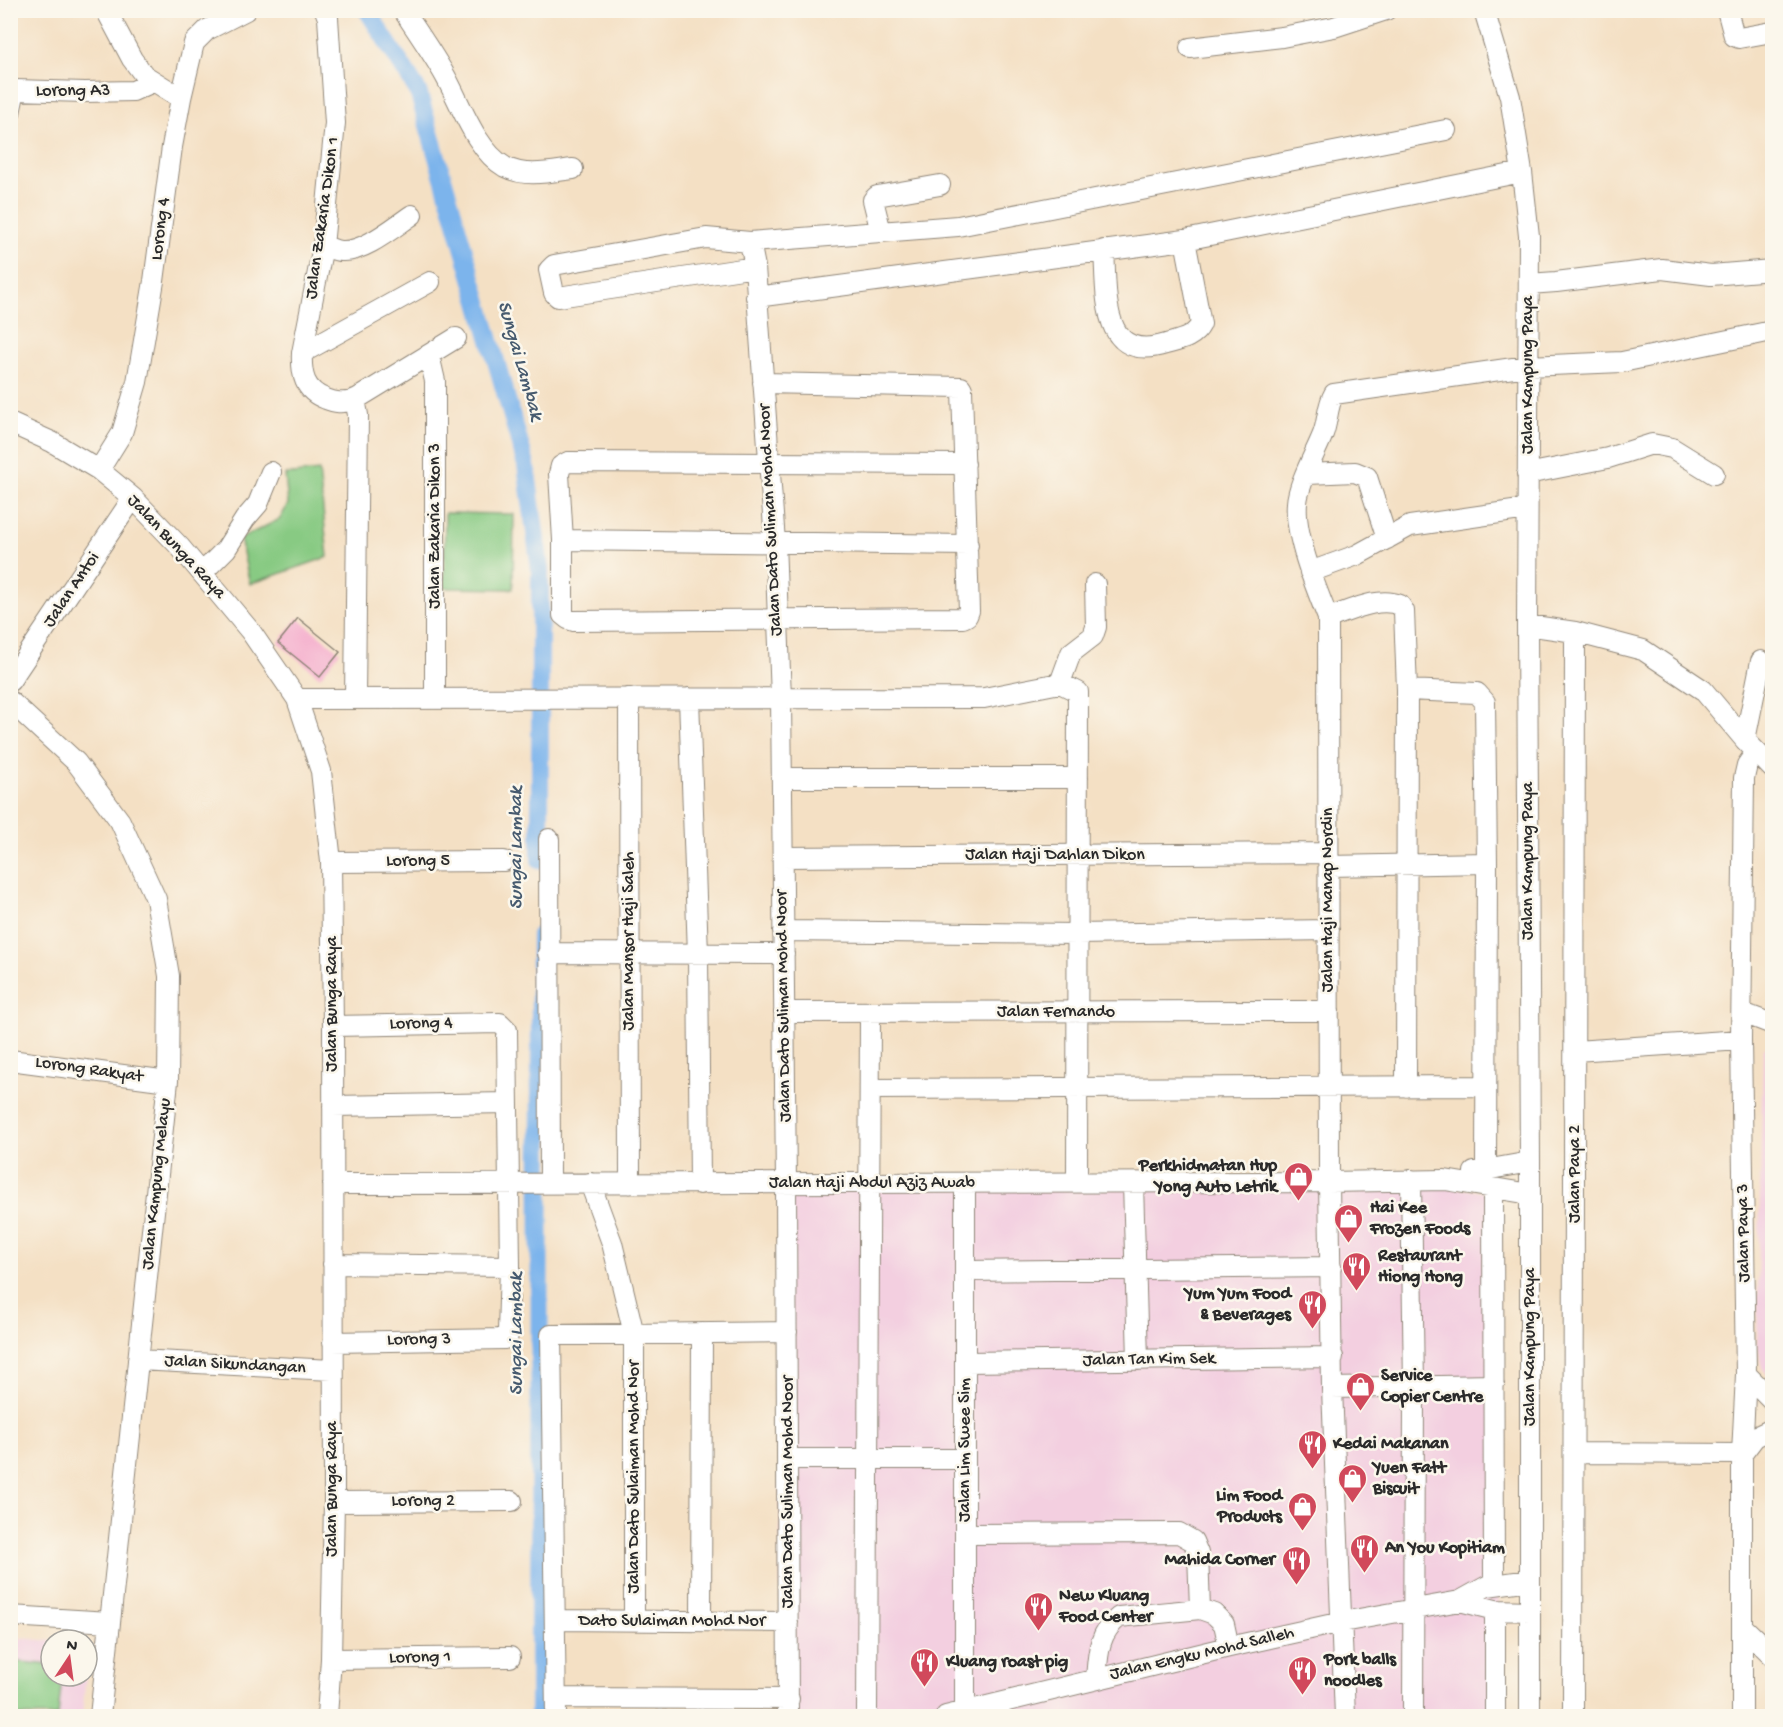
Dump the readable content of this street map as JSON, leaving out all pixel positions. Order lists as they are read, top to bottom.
{
  "streets": {
    "street": [
      "Lorong A3",
      "Jalan Zakaria Dikon 1",
      "Lorong 4",
      "Jalan Kampung Paya",
      "Jalan Dato Suliman Mohd Noor",
      "Jalan Zakaria Dikon 3",
      "Jalan Bunga Raya",
      "Jalan Antoi",
      "Jalan Haji Dahlan Dikon",
      "Lorong 5",
      "Jalan Haji Manap Nordin",
      "Jalan Mansor Haji Saleh",
      "Jalan Fernando",
      "Lorong Rakyat",
      "Jalan Paya 2",
      "Jalan Haji Abdul Aziz Awab",
      "Jalan Kampung Melayu",
      "Jalan Paya 3",
      "Lorong 3",
      "Jalan Tan Kim Sek",
      "Jalan Sikundangan",
      "Jalan Lim Swee Sim",
      "Jalan Dato Sulaiman Mohd Nor",
      "Lorong 2",
      "Dato Sulaiman Mohd Nor",
      "Jalan Engku Mohd Salleh",
      "Lorong 1"
    ]
  },
  "crossings": [
    ["Lorong 4", "Jalan Bunga Raya"],
    ["Jalan Kampung Paya", "Jalan Engku Mohd Salleh"],
    ["Jalan Dato Suliman Mohd Noor", "Jalan Haji Dahlan Dikon"],
    ["Jalan Dato Suliman Mohd Noor", "Jalan Fernando"],
    ["Jalan Dato Suliman Mohd Noor", "Jalan Haji Abdul Aziz Awab"],
    ["Jalan Dato Suliman Mohd Noor", "Dato Sulaiman Mohd Nor"],
    ["Jalan Bunga Raya", "Jalan Antoi"],
    ["Jalan Bunga Raya", "Lorong 5"],
    ["Jalan Bunga Raya", "Jalan Haji Abdul Aziz Awab"],
    ["Jalan Bunga Raya", "Lorong 3"],
    ["Jalan Bunga Raya", "Jalan Sikundangan"],
    ["Jalan Bunga Raya", "Lorong 2"],
    ["Jalan Bunga Raya", "Lorong 1"],
    ["Jalan Haji Dahlan Dikon", "Jalan Haji Manap Nordin"],
    ["Jalan Haji Manap Nordin", "Jalan Fernando"],
    ["Jalan Haji Manap Nordin", "Jalan Haji Abdul Aziz Awab"],
    ["Jalan Haji Manap Nordin", "Jalan Tan Kim Sek"],
    ["Jalan Haji Manap Nordin", "Jalan Engku Mohd Salleh"],
    ["Jalan Mansor Haji Saleh", "Jalan Haji Abdul Aziz Awab"],
    ["Lorong Rakyat", "Jalan Kampung Melayu"],
    ["Jalan Haji Abdul Aziz Awab", "Jalan Lim Swee Sim"],
    ["Jalan Haji Abdul Aziz Awab", "Jalan Dato Sulaiman Mohd Nor"],
    ["Jalan Kampung Melayu", "Jalan Sikundangan"],
    ["Jalan Tan Kim Sek", "Jalan Lim Swee Sim"],
    ["Jalan Lim Swee Sim", "Jalan Engku Mohd Salleh"],
    ["Jalan Dato Sulaiman Mohd Nor", "Dato Sulaiman Mohd Nor"]
  ],
  "water": ["Sungai Lambak"],
  "places": {
    "shop": [
      "Perkhidmatan Hup Yong Auto Letrik",
      "Hai Kee Frozen Foods",
      "Service Copier Centre",
      "Yuen Fatt Biscuit",
      "Lim Food Products"
    ],
    "restaurant": [
      "Restaurant Hiong Hong",
      "Yum Yum Food & Beverages",
      "Kedai Makanan",
      "An You Kopitiam",
      "Mahida Corner",
      "New Kluang Food Center",
      "Kluang roast pig",
      "Pork balls noodles"
    ]
  },
  "north": "top"
}
